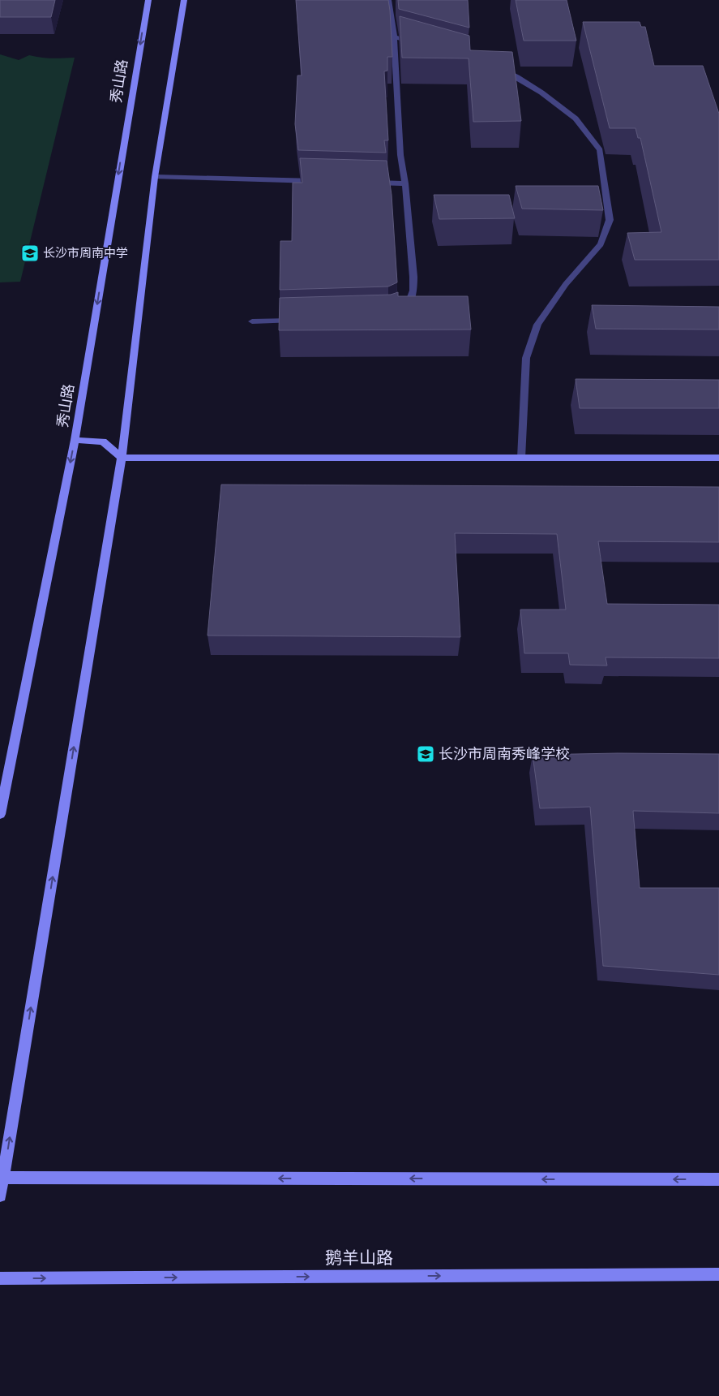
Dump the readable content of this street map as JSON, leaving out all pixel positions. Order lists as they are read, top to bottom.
{
  "streets": {
    "main road": ["秀山路", "鹅羊山路"]
  },
  "one_way": ["鹅羊山路"],
  "places": {
    "school or university": ["长沙市周南中学", "长沙市周南秀峰学校"]
  }
}
